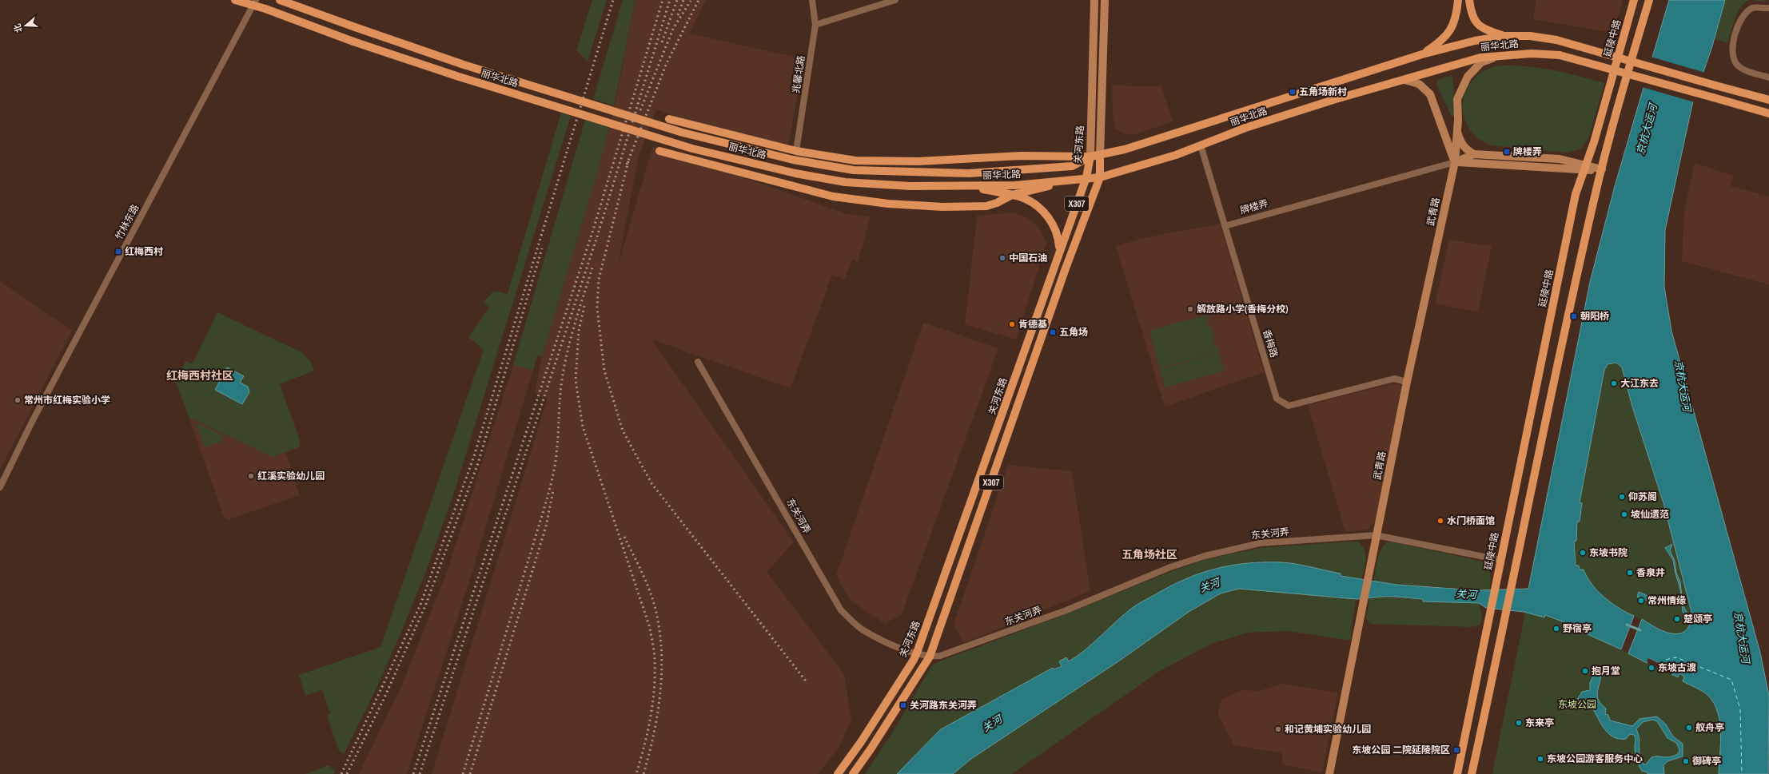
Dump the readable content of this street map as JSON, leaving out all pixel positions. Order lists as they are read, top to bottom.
{
  "streets": {
    "main road": [
      "延陵中路",
      "丽华北路",
      "关河东路",
      "X307"
    ],
    "street": [
      "兆馨北路",
      "牌楼弄",
      "武青路",
      "竹林东路",
      "香梅路",
      "东关河弄"
    ]
  },
  "crossings": [
    ["延陵中路", "牌楼弄"],
    ["延陵中路", "东关河弄"],
    ["丽华北路", "关河东路"],
    ["丽华北路", "X307"],
    ["丽华北路", "武青路"],
    ["丽华北路", "竹林东路"],
    ["丽华北路", "香梅路"],
    ["关河东路", "东关河弄"],
    ["X307", "东关河弄"],
    ["牌楼弄", "武青路"],
    ["牌楼弄", "香梅路"],
    ["武青路", "香梅路"],
    ["武青路", "东关河弄"]
  ],
  "districts": ["红梅西村社区", "五角场社区"],
  "water": ["京杭大运河", "关河"],
  "parks": ["东坡公园"],
  "places": {
    "transit": [
      "五角场新村",
      "牌楼弄",
      "红梅西村",
      "朝阳桥",
      "五角场",
      "关河路东关河弄",
      "东坡公园 二院延陵院区"
    ],
    "other": [
      "中国石油",
      "解放路小学(香梅分校)",
      "肯德基",
      "大江东去",
      "常州市红梅实验小学",
      "红溪实验幼儿园",
      "仰苏阁",
      "坡仙遗范",
      "水门桥面馆",
      "东坡书院",
      "香泉井",
      "常州情缘",
      "楚颂亭",
      "野宿亭",
      "东坡古渡",
      "抱月堂",
      "东来亭",
      "舣舟亭",
      "和记黄埔实验幼儿园",
      "东坡公园游客服务中心",
      "御碑亭"
    ]
  },
  "north": "left"
}
